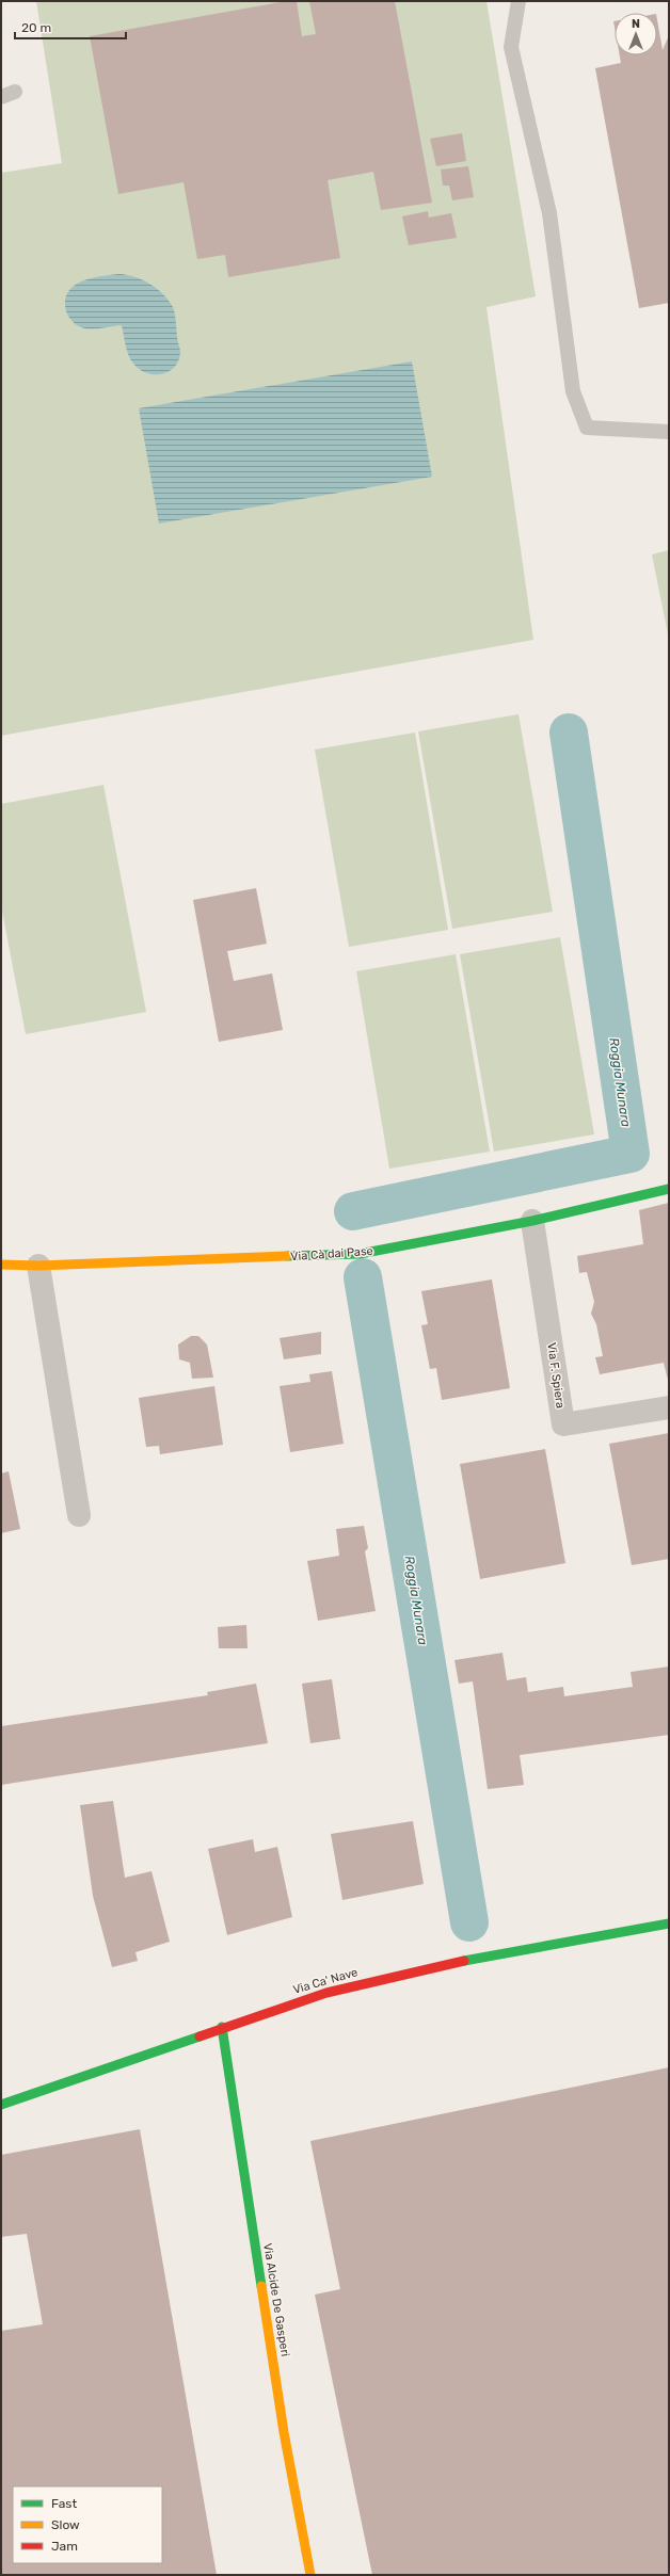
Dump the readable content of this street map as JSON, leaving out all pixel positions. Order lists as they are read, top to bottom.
{
  "streets": {
    "street": [
      "Via Cà dai Pase",
      "Via F. Spiera",
      "Via Ca' Nave",
      "Via Alcide De Gasperi"
    ]
  },
  "crossings": [
    ["Via Cà dai Pase", "Via F. Spiera"],
    ["Via Ca' Nave", "Via Alcide De Gasperi"]
  ],
  "water": ["Roggia Munara"],
  "legend": ["Fast", "Slow", "Jam"],
  "scale_bar": "20 m",
  "north": "top"
}
